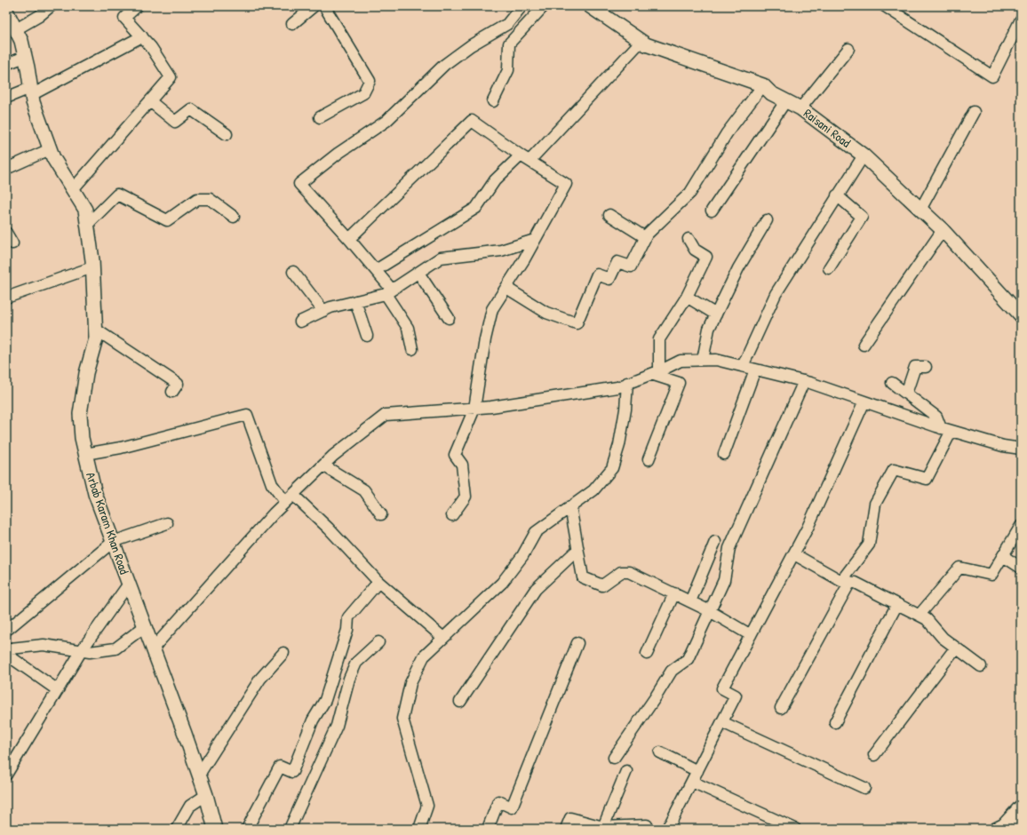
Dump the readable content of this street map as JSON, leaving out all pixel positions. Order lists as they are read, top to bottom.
{
  "streets": {
    "main road": ["Raisani Road", "Arbab Karam Khan Road"]
  }
}
